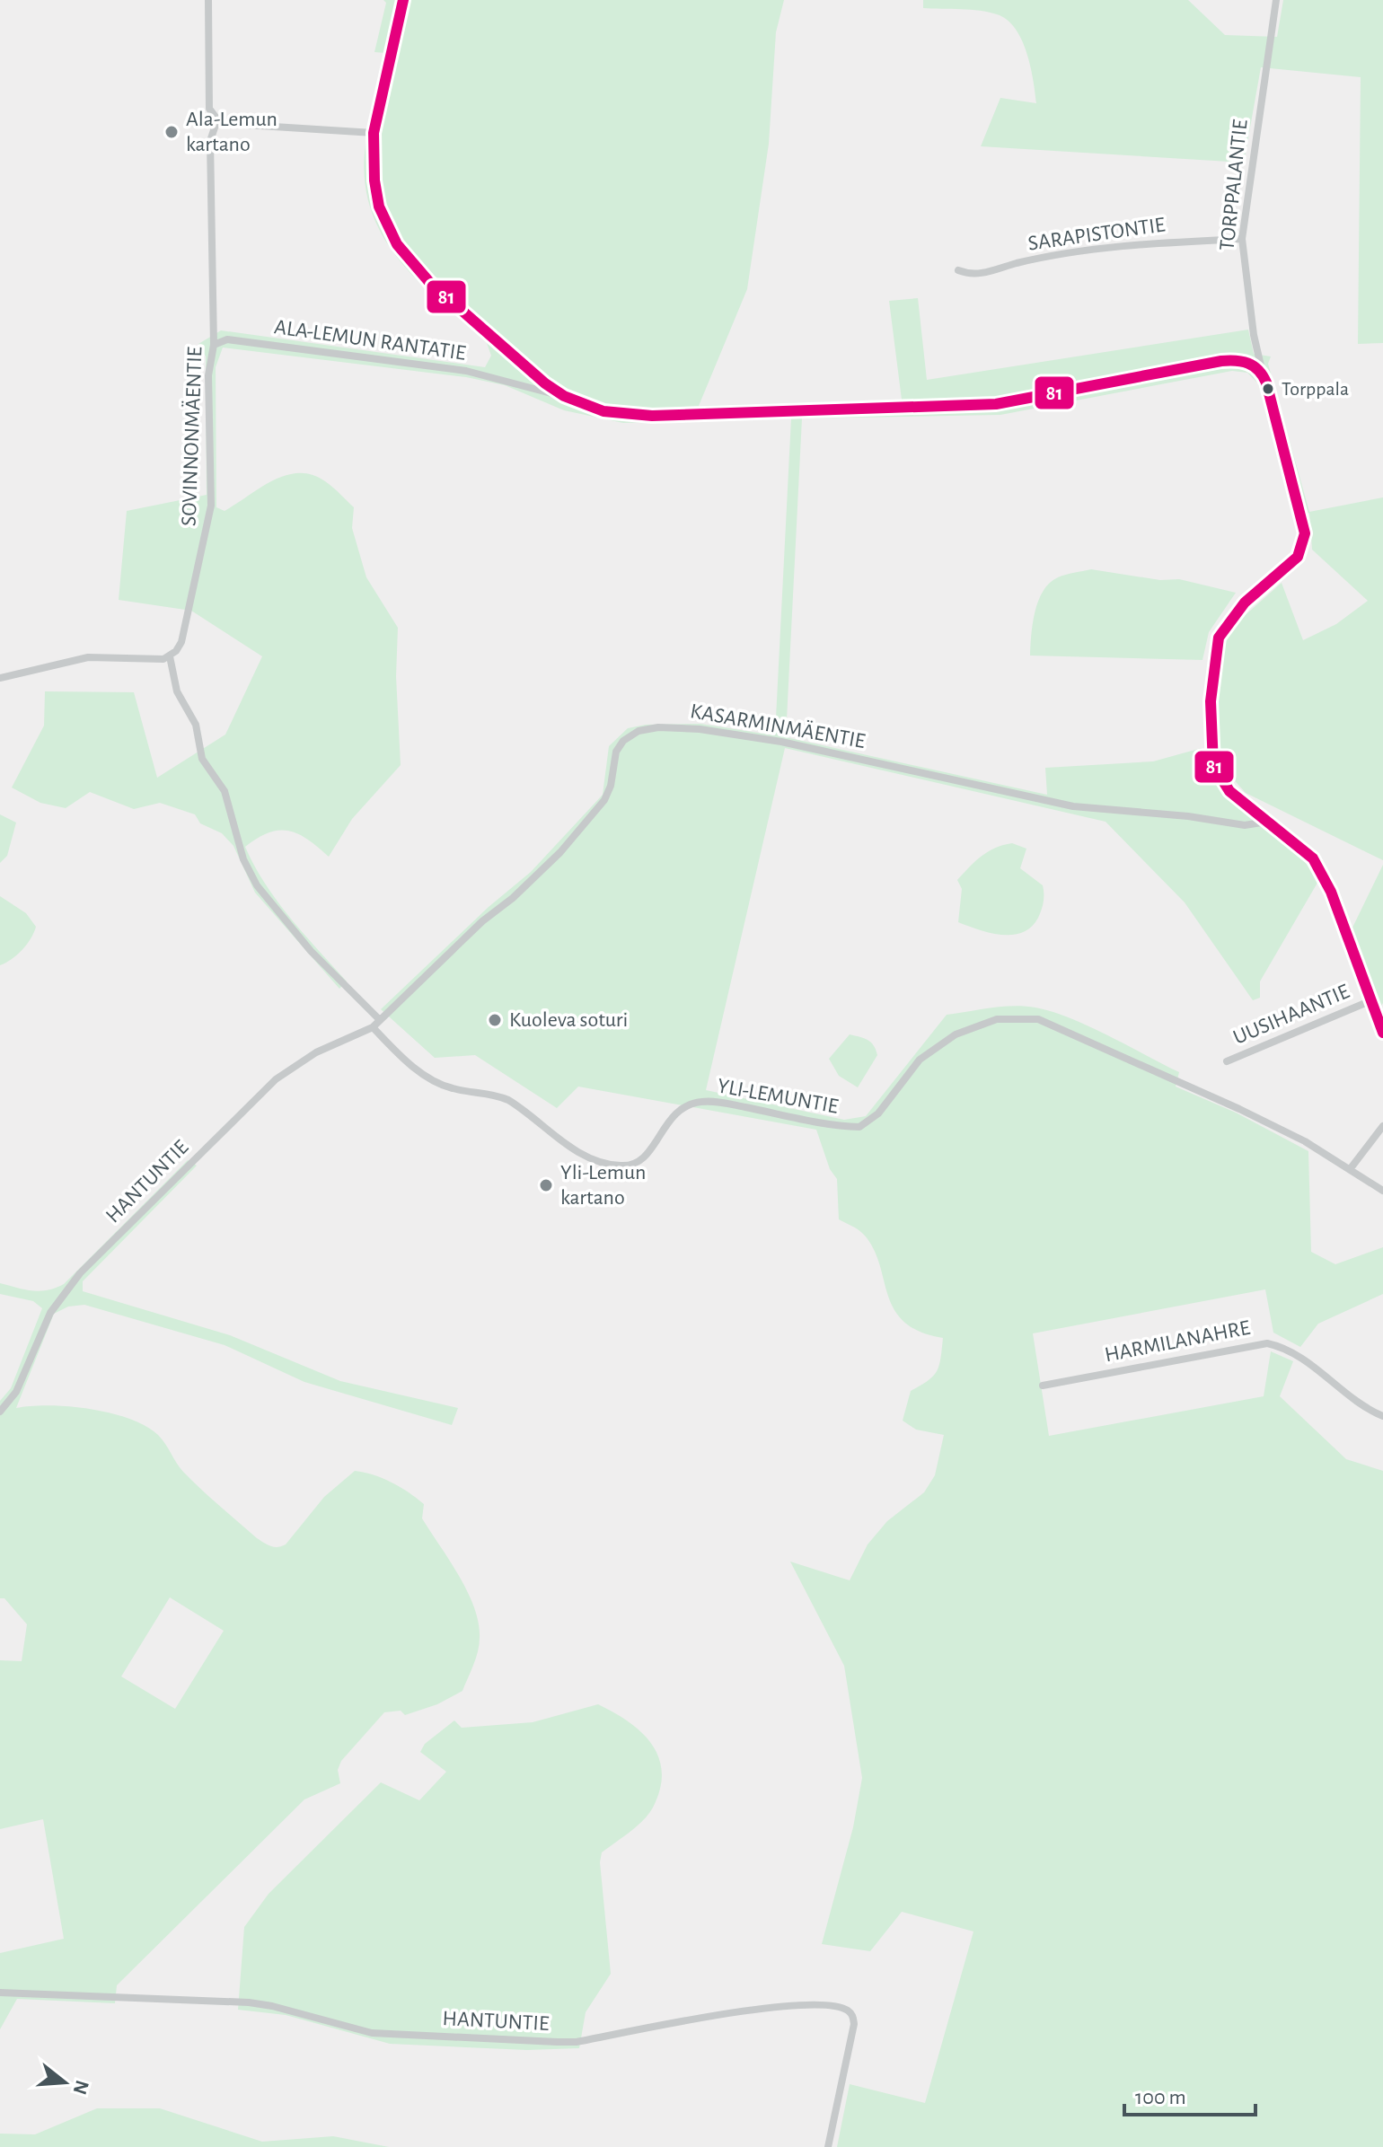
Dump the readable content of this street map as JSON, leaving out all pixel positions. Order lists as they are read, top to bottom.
{
  "streets": {
    "street": [
      "TORPPALANTIE",
      "SARAPISTONTIE",
      "ALA-LEMUN RANTATIE",
      "SOVINNONMÄENTIE",
      "KASARMINMÄENTIE",
      "UUSIHAANTIE",
      "YLI-LEMUNTIE",
      "HANTUNTIE",
      "HARMILANAHRE"
    ]
  },
  "crossings": [
    ["TORPPALANTIE", "SARAPISTONTIE"],
    ["ALA-LEMUN RANTATIE", "SOVINNONMÄENTIE"],
    ["KASARMINMÄENTIE", "YLI-LEMUNTIE"],
    ["KASARMINMÄENTIE", "HANTUNTIE"],
    ["YLI-LEMUNTIE", "HANTUNTIE"]
  ],
  "places": [
    "Ala-Lemun kartano",
    "Torppala",
    "Kuoleva soturi",
    "Yli-Lemun kartano"
  ],
  "lines": ["transit line 81"],
  "scale_bar": "100 m",
  "north": "right"
}
